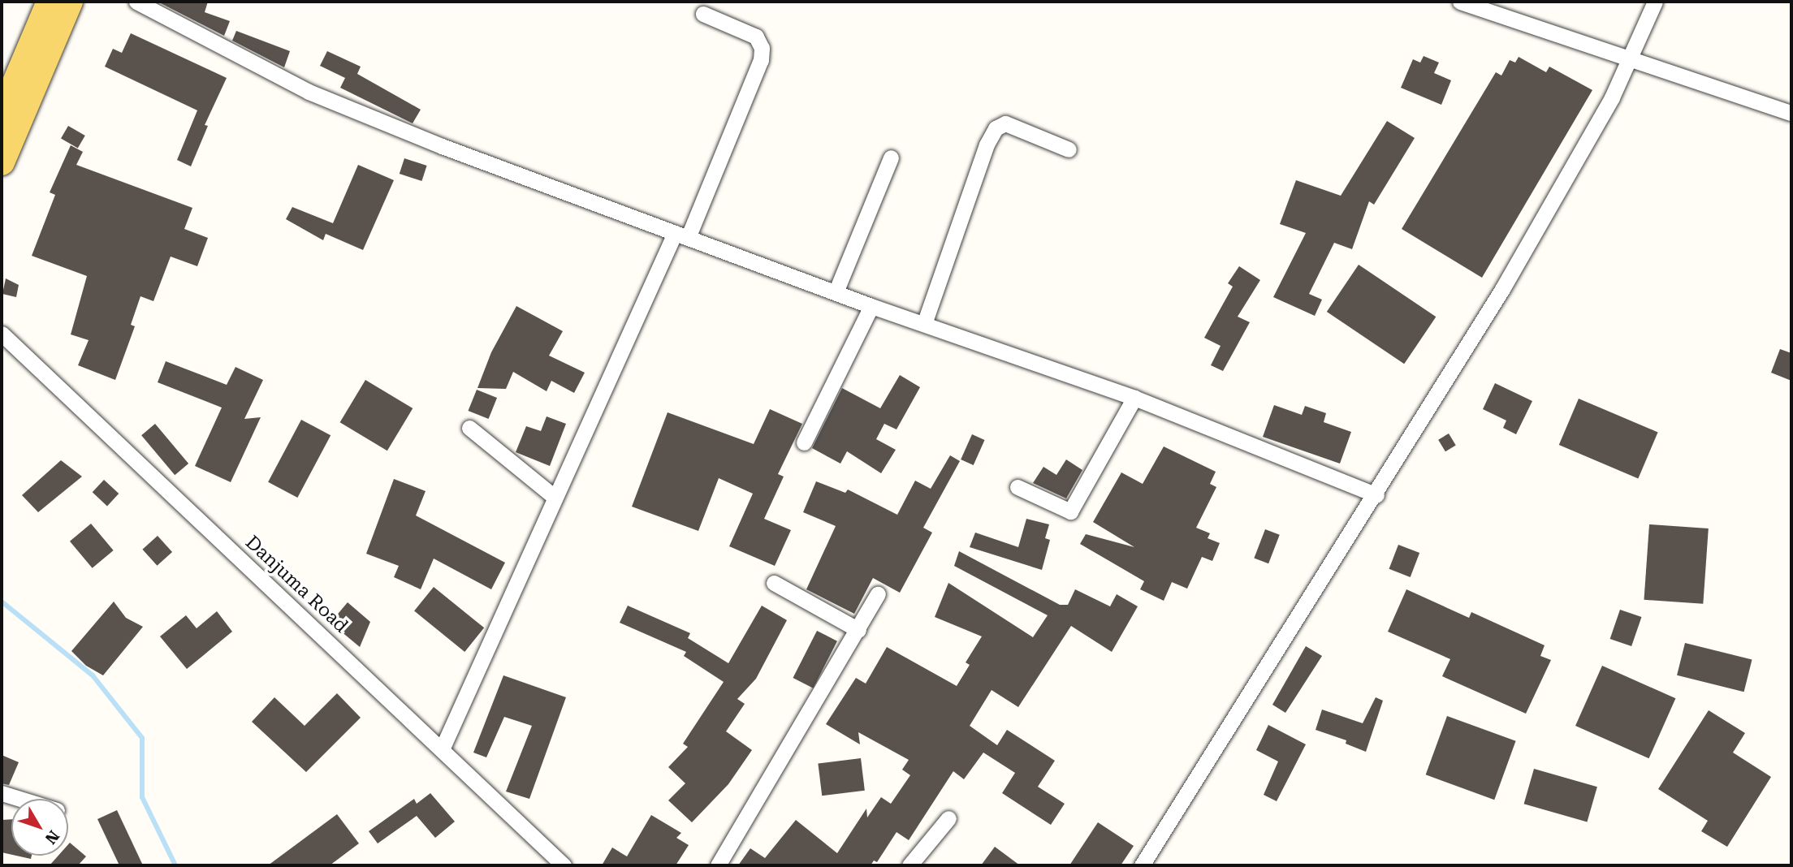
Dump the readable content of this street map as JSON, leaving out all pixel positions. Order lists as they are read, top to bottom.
{
  "streets": {
    "street": ["Danjuma Road"]
  },
  "north": "bottom right"
}
